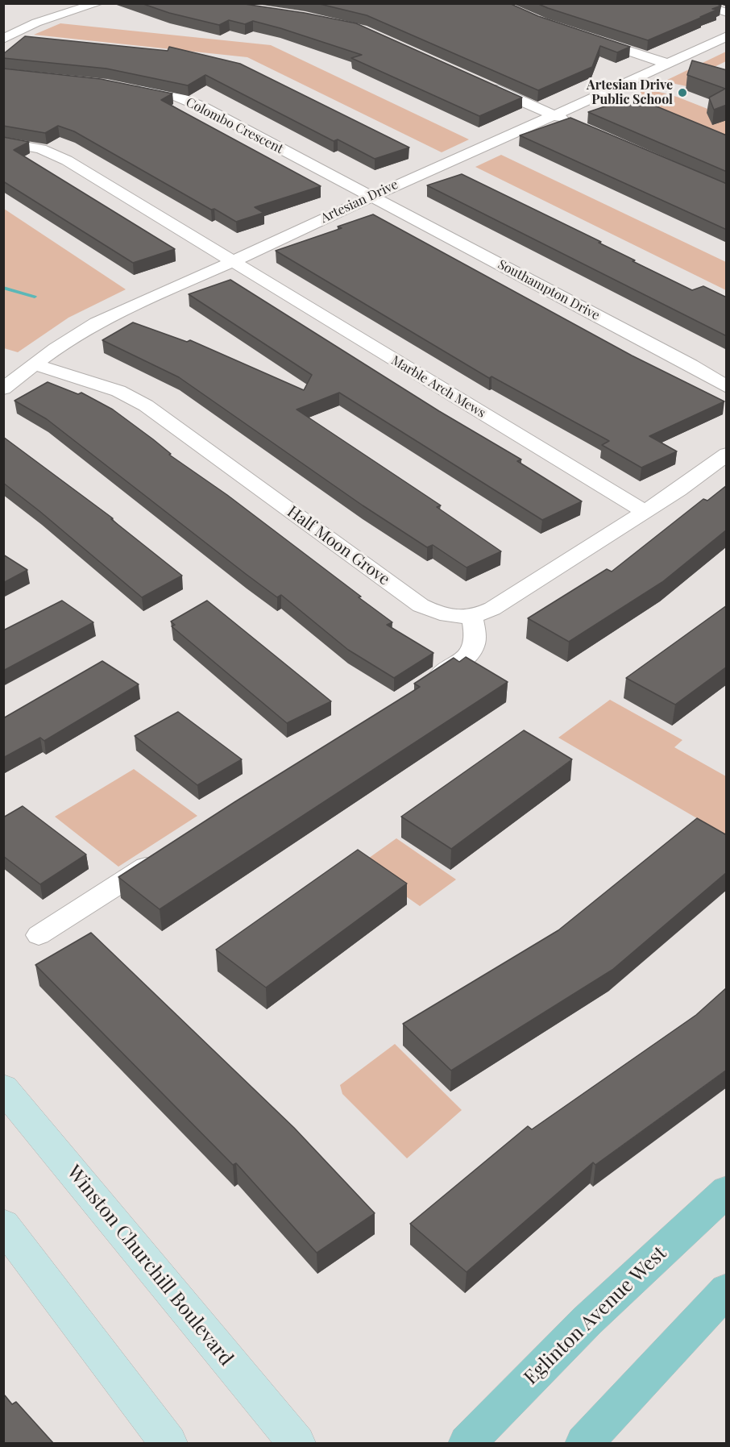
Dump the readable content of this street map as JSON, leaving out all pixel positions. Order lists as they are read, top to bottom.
{
  "streets": {
    "main road": ["Winston Churchill Boulevard", "Eglinton Avenue West"],
    "street": [
      "Colombo Crescent",
      "Artesian Drive",
      "Southampton Drive",
      "Marble Arch Mews",
      "Half Moon Grove"
    ]
  },
  "crossings": [
    ["Colombo Crescent", "Artesian Drive"],
    ["Colombo Crescent", "Southampton Drive"],
    ["Artesian Drive", "Southampton Drive"],
    ["Artesian Drive", "Marble Arch Mews"],
    ["Artesian Drive", "Half Moon Grove"],
    ["Marble Arch Mews", "Half Moon Grove"]
  ],
  "places": ["Artesian Drive Public School"]
}
